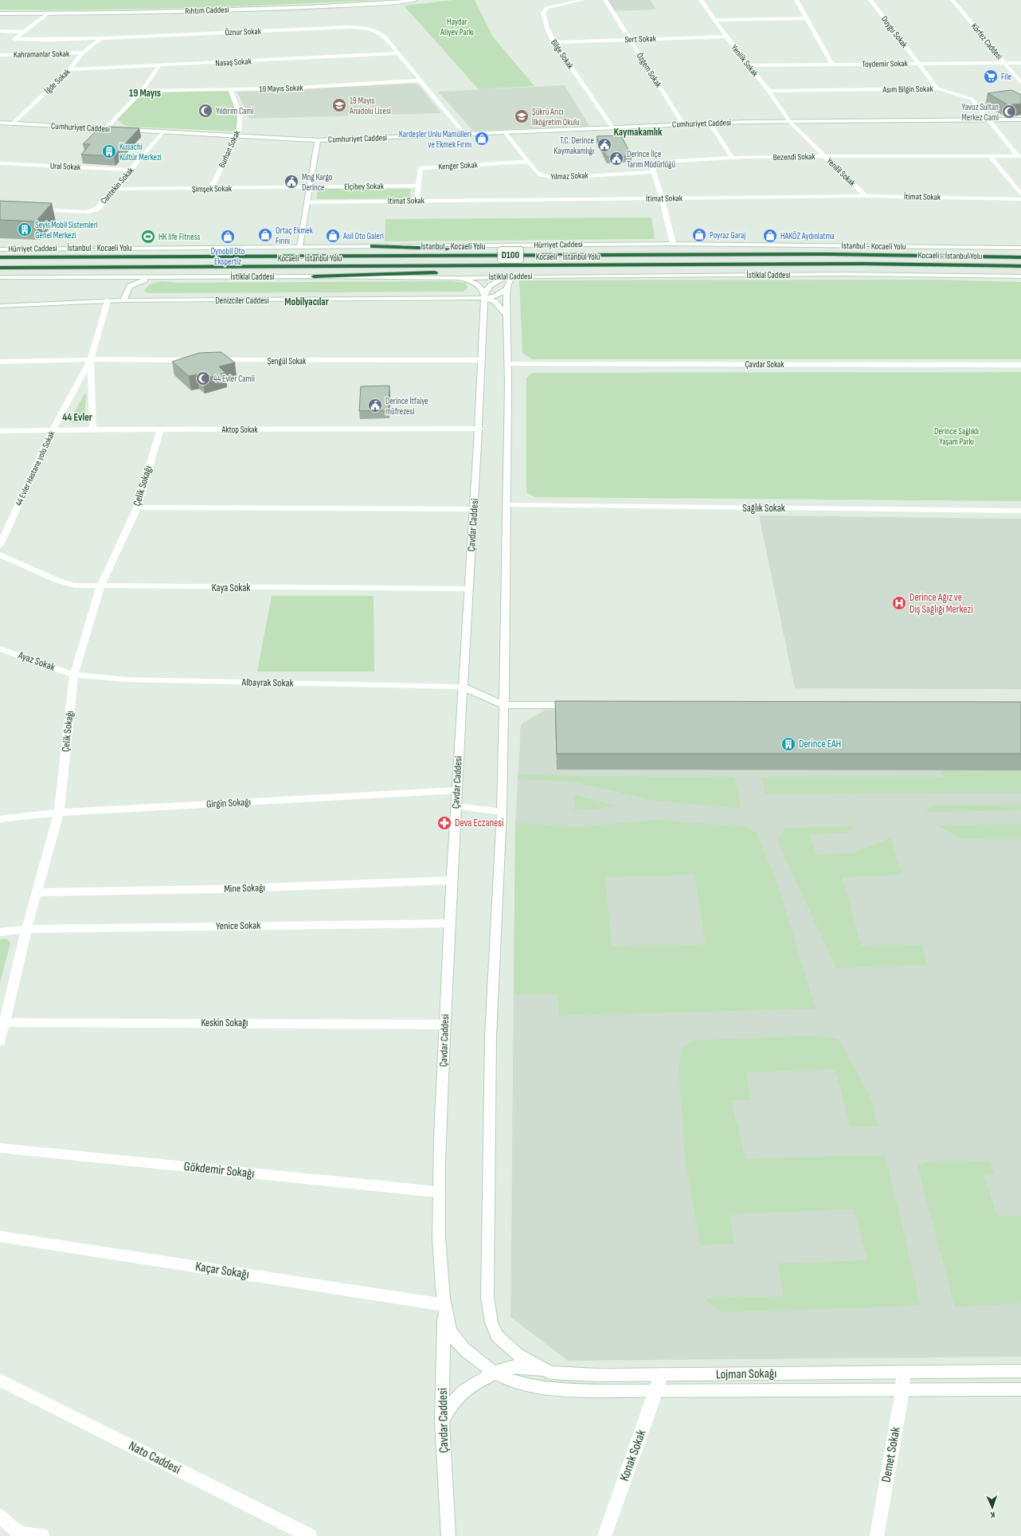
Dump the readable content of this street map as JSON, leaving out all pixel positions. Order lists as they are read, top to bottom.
{
  "streets": {
    "highway": ["İstanbul - Kocaeli Yolu", "D100", "Kocaeli - İstanbul Yolu"],
    "street": [
      "Rıhtım Caddesi",
      "Öznur Sokak",
      "Duygu Sokak",
      "Sert Sokak",
      "Körfez Caddesi",
      "Kahramanlar Sokak",
      "Bilge Sokak",
      "Yenilik Sokak",
      "Nasaş Sokak",
      "Toydemir Sokak",
      "Özgem Sokak",
      "İğde Sokak",
      "19 Mayıs Sokak",
      "Asım Bilgin Sokak",
      "Cumhuriyet Caddesi",
      "Burhan Sokak",
      "Bezendi Sokak",
      "Kenger Sokak",
      "Ural Sokak",
      "Yenilil Sokak",
      "Yılmaz Sokak",
      "Cantekin Sokak",
      "Elçibey Sokak",
      "Şimşek Sokak",
      "İtimat Sokak",
      "Hürriyet Caddesi",
      "İstiklal Caddesi",
      "Denizciler Caddesi",
      "Şengül Sokak",
      "Çavdar Sokak",
      "Aktop Sokak",
      "44 Evler Hastane yolu Sokak",
      "Çelik Sokağı",
      "Sağlık Sokak",
      "Çavdar Caddesi",
      "Kaya Sokak",
      "Ayaz Sokak",
      "Albayrak Sokak",
      "Girgin Sokağı",
      "Mine Sokağı",
      "Yenice Sokak",
      "Keskin Sokağı",
      "Gökdemir Sokağı",
      "Kaçar Sokağı",
      "Lojman Sokağı",
      "Demet Sokak",
      "Konak Sokak",
      "Nato Caddesi"
    ]
  },
  "crossings": [
    ["Öznur Sokak", "Nasaş Sokak"],
    ["Öznur Sokak", "İğde Sokak"],
    ["Öznur Sokak", "19 Mayıs Sokak"],
    ["Öznur Sokak", "Cumhuriyet Caddesi"],
    ["Duygu Sokak", "Toydemir Sokak"],
    ["Duygu Sokak", "Asım Bilgin Sokak"],
    ["Sert Sokak", "Bilge Sokak"],
    ["Sert Sokak", "Yenilik Sokak"],
    ["Sert Sokak", "Özgem Sokak"],
    ["Körfez Caddesi", "Toydemir Sokak"],
    ["Kahramanlar Sokak", "İğde Sokak"],
    ["Bilge Sokak", "Cumhuriyet Caddesi"],
    ["Yenilik Sokak", "Toydemir Sokak"],
    ["Yenilik Sokak", "Asım Bilgin Sokak"],
    ["Yenilik Sokak", "Cumhuriyet Caddesi"],
    ["Yenilik Sokak", "Yenilil Sokak"],
    ["Nasaş Sokak", "İğde Sokak"],
    ["Özgem Sokak", "Cumhuriyet Caddesi"],
    ["İğde Sokak", "Cumhuriyet Caddesi"],
    ["19 Mayıs Sokak", "Burhan Sokak"],
    ["Asım Bilgin Sokak", "Cumhuriyet Caddesi"],
    ["Asım Bilgin Sokak", "Bezendi Sokak"],
    ["Cumhuriyet Caddesi", "Burhan Sokak"],
    ["Cumhuriyet Caddesi", "Yenilil Sokak"],
    ["Cumhuriyet Caddesi", "Yılmaz Sokak"],
    ["Cumhuriyet Caddesi", "Cantekin Sokak"],
    ["Burhan Sokak", "Şimşek Sokak"],
    ["Bezendi Sokak", "Yenilil Sokak"],
    ["Bezendi Sokak", "Yılmaz Sokak"],
    ["Bezendi Sokak", "İtimat Sokak"],
    ["Bezendi Sokak", "Hürriyet Caddesi"],
    ["Kenger Sokak", "Yılmaz Sokak"],
    ["Kenger Sokak", "Elçibey Sokak"],
    ["Kenger Sokak", "İtimat Sokak"],
    ["Ural Sokak", "Cantekin Sokak"],
    ["Yenilil Sokak", "İtimat Sokak"],
    ["Cantekin Sokak", "Şimşek Sokak"],
    ["Elçibey Sokak", "Şimşek Sokak"],
    ["Denizciler Caddesi", "44 Evler Hastane yolu Sokak"],
    ["Denizciler Caddesi", "Çavdar Caddesi"],
    ["Şengül Sokak", "Çavdar Caddesi"],
    ["Aktop Sokak", "44 Evler Hastane yolu Sokak"],
    ["Aktop Sokak", "Çelik Sokağı"],
    ["Aktop Sokak", "Çavdar Caddesi"],
    ["Çelik Sokağı", "Kaya Sokak"],
    ["Çelik Sokağı", "Ayaz Sokak"],
    ["Çelik Sokağı", "Albayrak Sokak"],
    ["Çelik Sokağı", "Girgin Sokağı"],
    ["Çelik Sokağı", "Mine Sokağı"],
    ["Çelik Sokağı", "Yenice Sokak"],
    ["Çelik Sokağı", "Keskin Sokağı"],
    ["Çavdar Caddesi", "Kaya Sokak"],
    ["Çavdar Caddesi", "Albayrak Sokak"],
    ["Çavdar Caddesi", "Girgin Sokağı"],
    ["Çavdar Caddesi", "Mine Sokağı"],
    ["Çavdar Caddesi", "Yenice Sokak"],
    ["Çavdar Caddesi", "Keskin Sokağı"],
    ["Çavdar Caddesi", "Gökdemir Sokağı"],
    ["Çavdar Caddesi", "Kaçar Sokağı"],
    ["Çavdar Caddesi", "Lojman Sokağı"],
    ["Ayaz Sokak", "Albayrak Sokak"],
    ["Lojman Sokağı", "Demet Sokak"],
    ["Lojman Sokağı", "Konak Sokak"]
  ],
  "districts": [
    "19 Mayıs",
    "Kaymakamlık",
    "Mobilyacılar",
    "44 Evler"
  ],
  "parks": ["Haydar Aliyev Parkı", "Derince Sağlıklı Yaşam Parkı"],
  "places": {
    "supermarket": ["File"],
    "school or university": ["19 Mayıs Anadolu Lisesi", "Şükrü Arıcı İlköğretim Okulu"],
    "mosque": ["Yıldırım Cami", "Yavuz Sultan Merkez Cami", "44 Evler Camii"],
    "shop": [
      "Kardeşler Unlu Mamülleri ve Ekmek Fırını",
      "Ortaç Ekmek Fırını",
      "Poyraz Garaj",
      "Asil Oto Galeri",
      "HAKÖZ Aydınlatma",
      "Dynobil Oto Ekspertiz"
    ],
    "public building": [
      "T.C. Derince Kaymakamlığı",
      "Derince İlçe Tarım Müdürlüğü",
      "Mng Kargo Derince",
      "Derince İtfaiye müfrezesi"
    ],
    "building": ["Kusachi Kültür Merkezi", "Seyir Mobil Sistemleri Genel Merkezi", "Derince EAH"],
    "sports": ["HK life Fitness"],
    "hospital": ["Derince Ağız ve Diş Sağlığı Merkezi"],
    "pharmacy": ["Deva Eczanesi"]
  },
  "north": "bottom"
}
